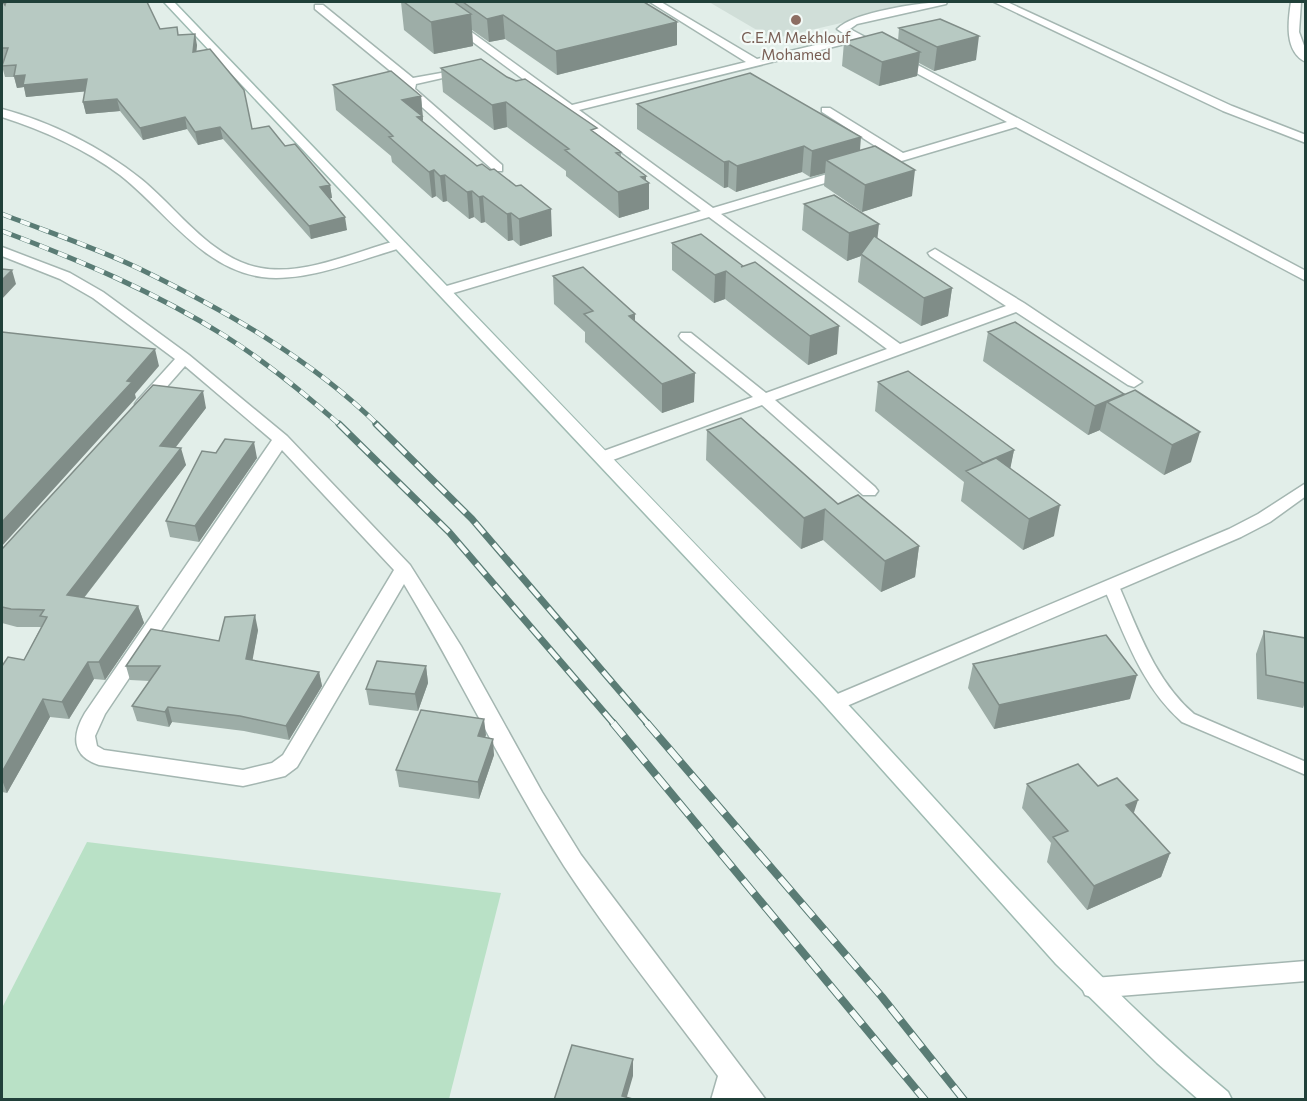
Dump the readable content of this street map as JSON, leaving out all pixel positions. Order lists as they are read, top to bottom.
{
  "places": ["C.E.M Mekhlouf Mohamed"]
}
